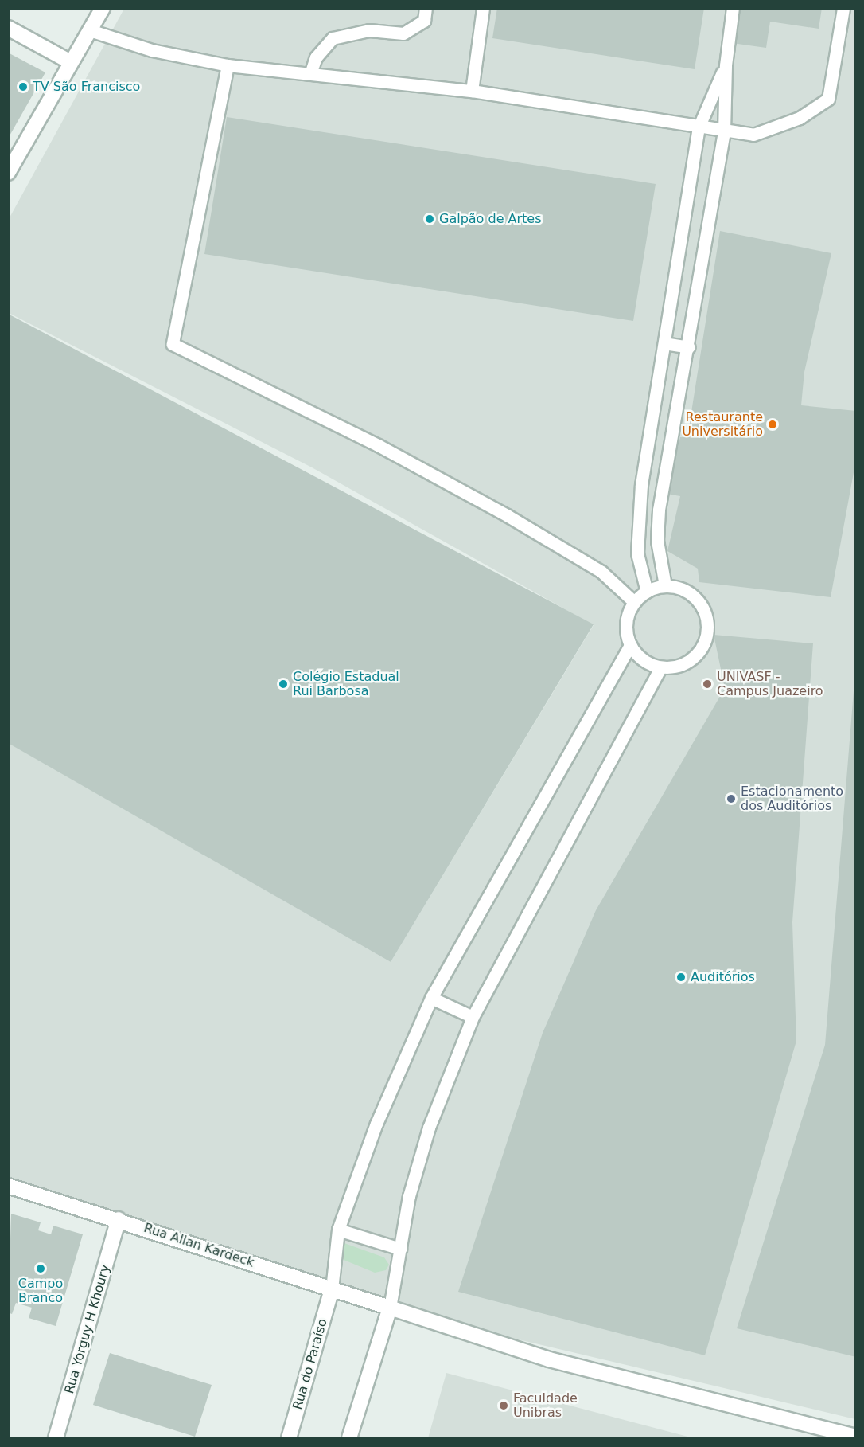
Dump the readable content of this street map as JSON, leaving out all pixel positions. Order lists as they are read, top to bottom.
{
  "streets": {
    "street": ["Rua Allan Kardeck", "Rua Yorguy H Khoury", "Rua do Paraíso"]
  },
  "crossings": [
    ["Rua Allan Kardeck", "Rua Yorguy H Khoury"],
    ["Rua Allan Kardeck", "Rua do Paraíso"]
  ],
  "places": [
    "TV São Francisco",
    "Galpão de Artes",
    "Restaurante Universitário",
    "Colégio Estadual Rui Barbosa",
    "UNIVASF - Campus Juazeiro",
    "Estacionamento dos Auditórios",
    "Auditórios",
    "Campo Branco",
    "Faculdade Unibras"
  ]
}
